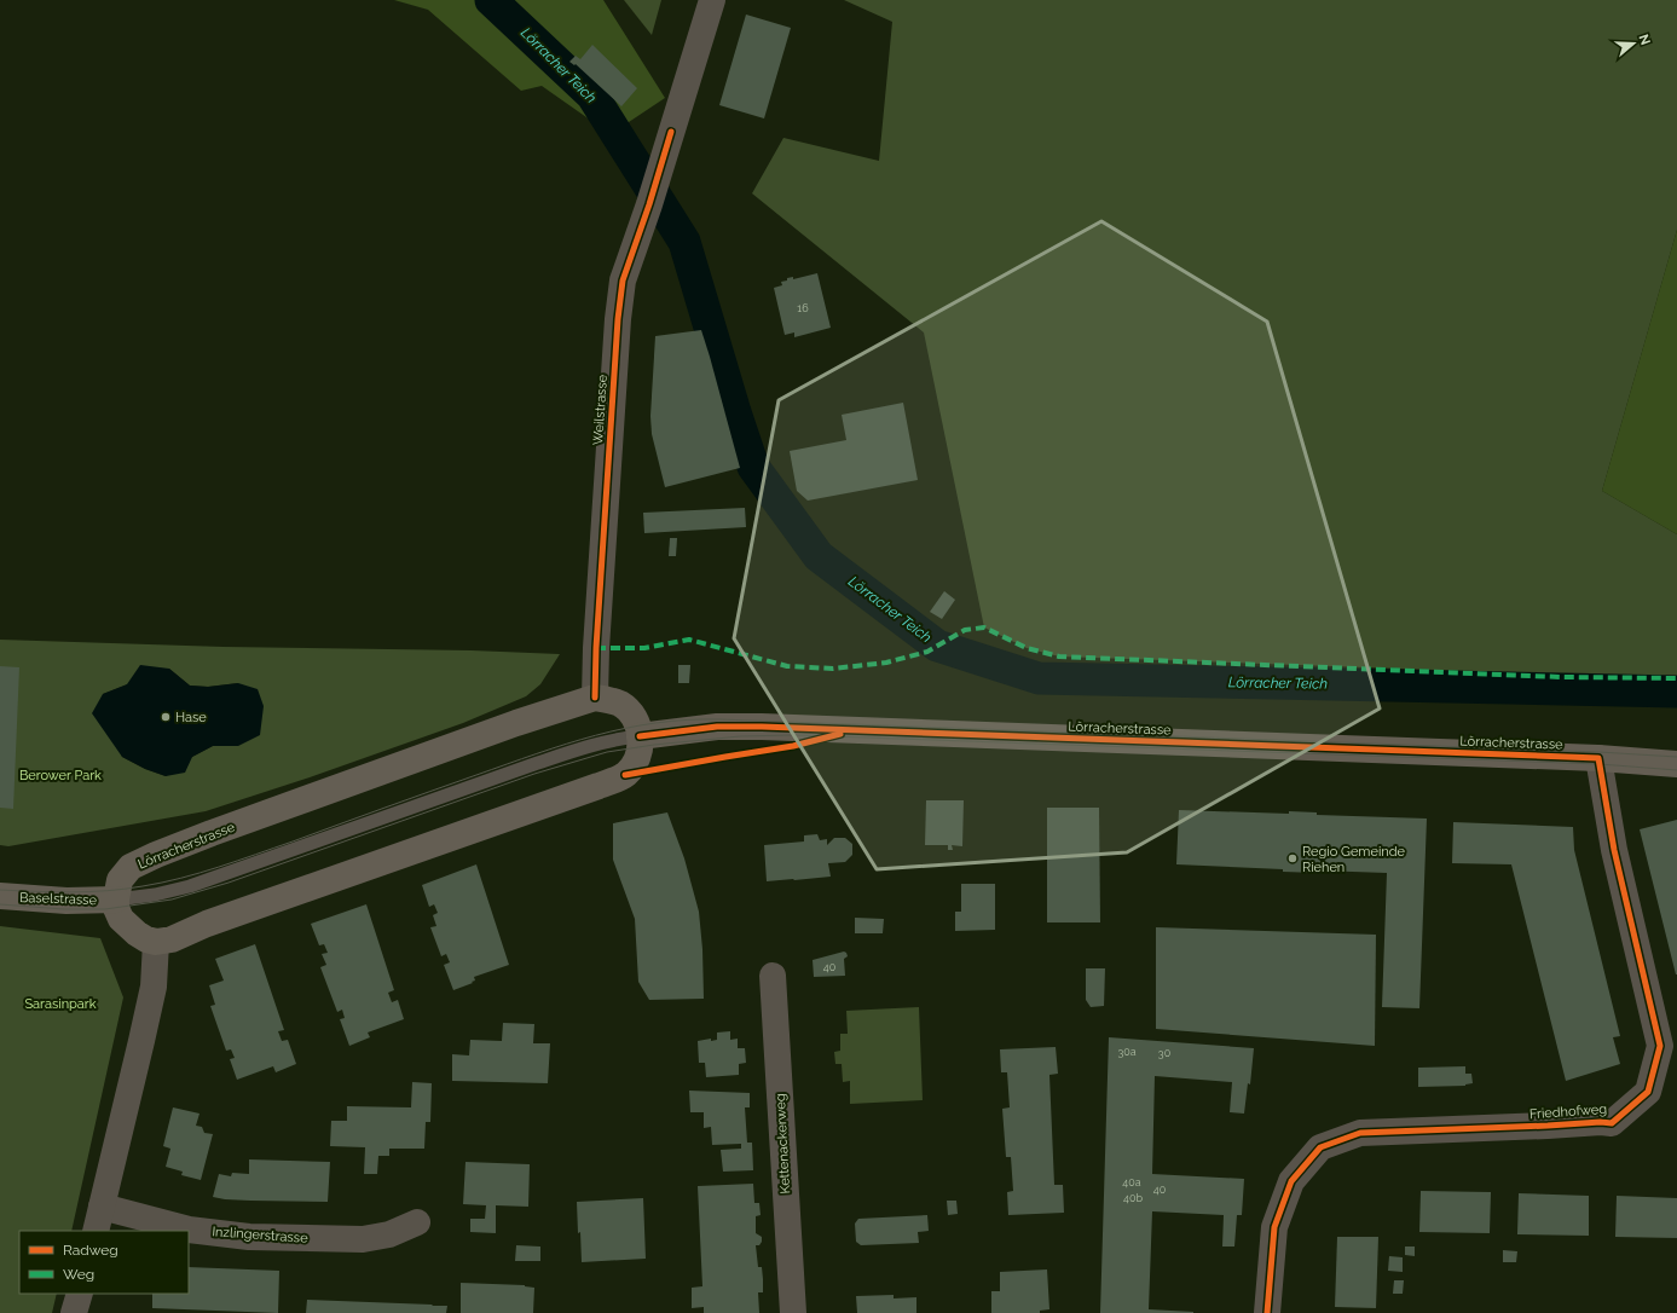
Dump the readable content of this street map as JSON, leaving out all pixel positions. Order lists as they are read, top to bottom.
{
  "streets": {
    "main road": ["Lörracherstrasse", "Baselstrasse"],
    "street": [
      "Weilstrasse",
      "Friedhofweg",
      "Kettenackerweg",
      "Inzlingerstrasse"
    ]
  },
  "crossings": [
    ["Weilstrasse", "Lörracherstrasse"],
    ["Lörracherstrasse", "Baselstrasse"],
    ["Lörracherstrasse", "Friedhofweg"]
  ],
  "water": ["Lörracher Teich"],
  "parks": ["Berower Park", "Sarasinpark"],
  "places": ["Hase", "Regio Gemeinde Riehen"],
  "house_numbers": [
    "16",
    "40",
    "30a",
    "30",
    "40a",
    "40",
    "40b"
  ],
  "legend": ["Radweg", "Weg"],
  "north": "right"
}
